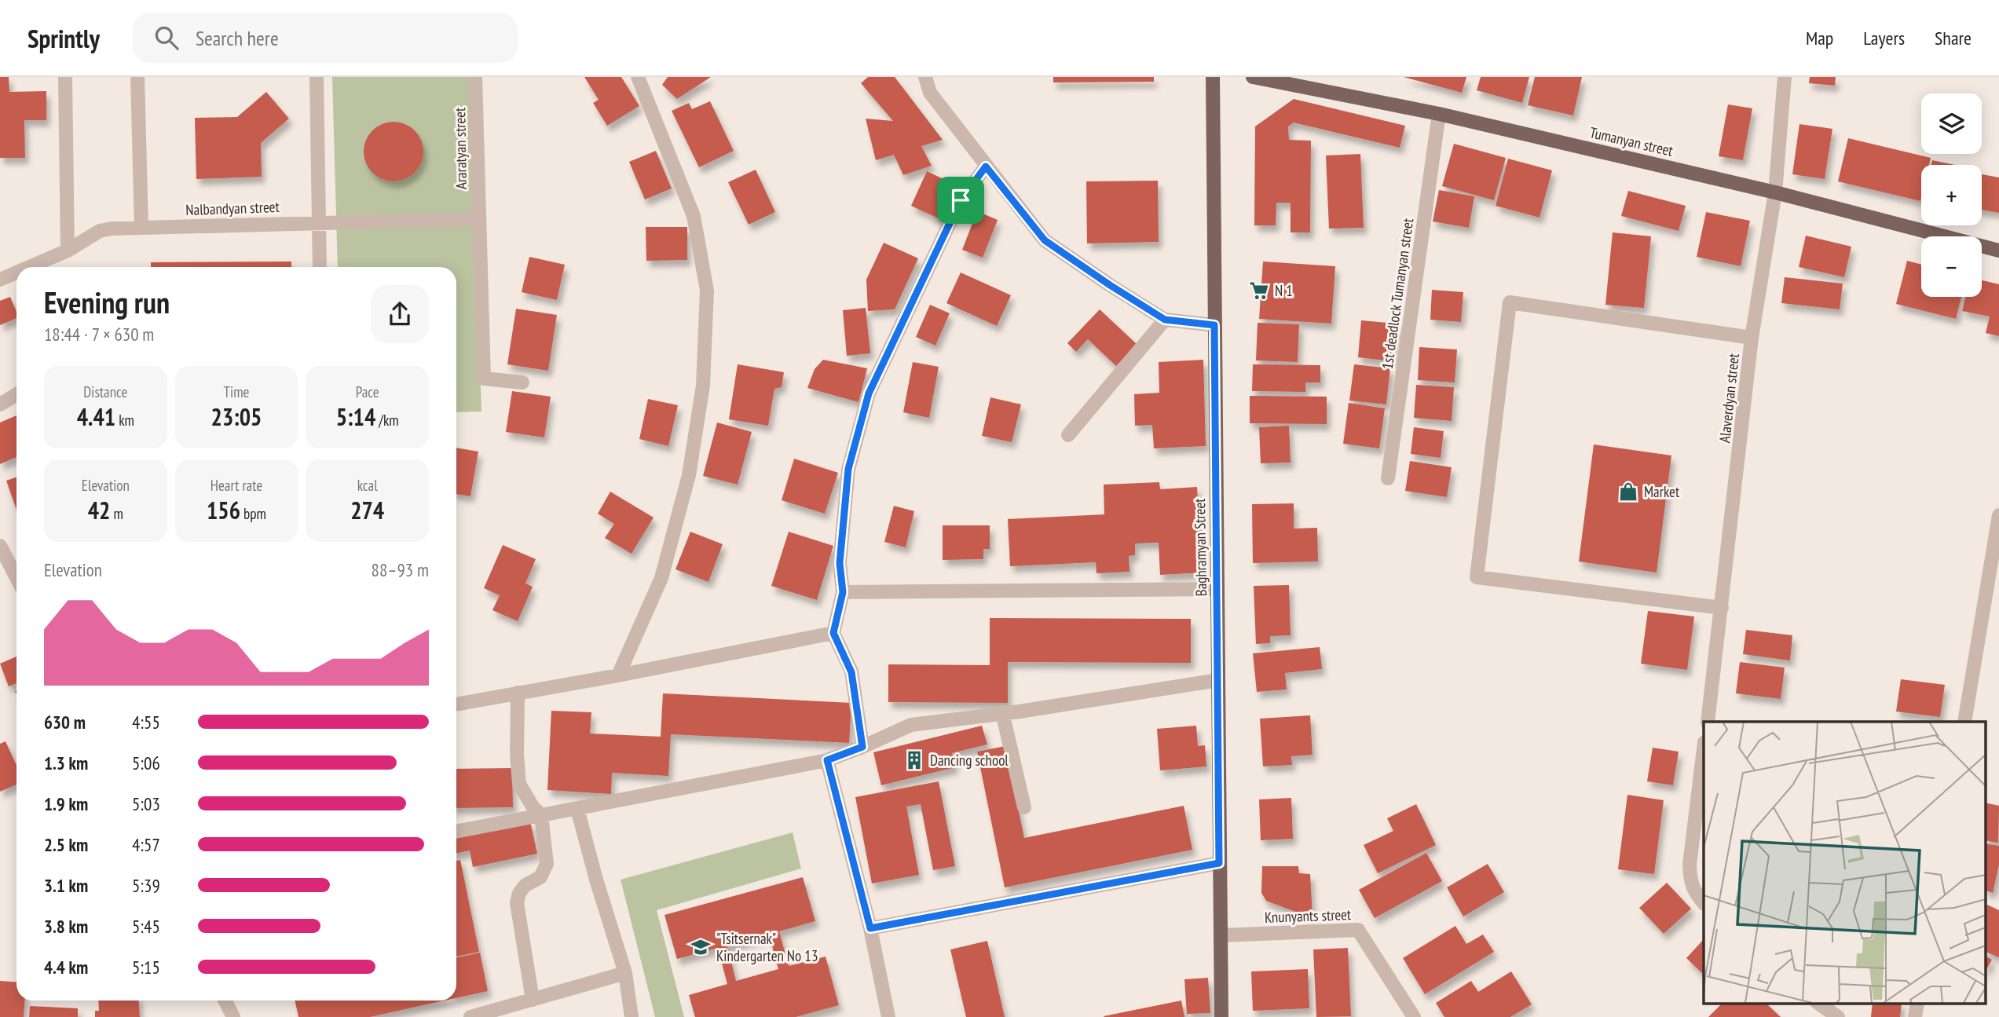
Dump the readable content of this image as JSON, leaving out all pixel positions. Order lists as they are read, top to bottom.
{
  "streets": {
    "main road": ["Tumanyan street", "Baghramyan Street"],
    "street": [
      "Araratyan street",
      "Nalbandyan street",
      "1st deadlock Tumanyan street",
      "Alaverdyan street",
      "Knunyants street"
    ]
  },
  "crossings": [
    ["Tumanyan street", "1st deadlock Tumanyan street"],
    ["Tumanyan street", "Alaverdyan street"],
    ["Araratyan street", "Nalbandyan street"],
    ["Baghramyan Street", "Knunyants street"]
  ],
  "places": {
    "supermarket": ["N 1"],
    "shop": ["Market"],
    "building": ["Dancing school"],
    "school or university": ["\"Tsitsernak\" Kindergarten No 13"]
  },
  "page": {
    "header": "Sprintly",
    "search": "Search here",
    "nav": ["Map", "Layers", "Share"],
    "map_buttons": ["+", "−"],
    "heading": ["Evening run", "18:44 · 7 × 630 m"],
    "stats": [
      ["Distance", "4.41 km"],
      ["Time", "23:05"],
      ["Pace", "5:14 /km"],
      ["Elevation", "42 m"],
      ["Heart rate", "156 bpm"],
      ["kcal", "274"]
    ],
    "chart": ["Elevation", "88–93 m"],
    "list": [
      {
        "name": "630 m",
        "note": "4:55"
      },
      {
        "name": "1.3 km",
        "note": "5:06"
      },
      {
        "name": "1.9 km",
        "note": "5:03"
      },
      {
        "name": "2.5 km",
        "note": "4:57"
      },
      {
        "name": "3.1 km",
        "note": "5:39"
      },
      {
        "name": "3.8 km",
        "note": "5:45"
      },
      {
        "name": "4.4 km",
        "note": "5:15"
      }
    ]
  }
}
